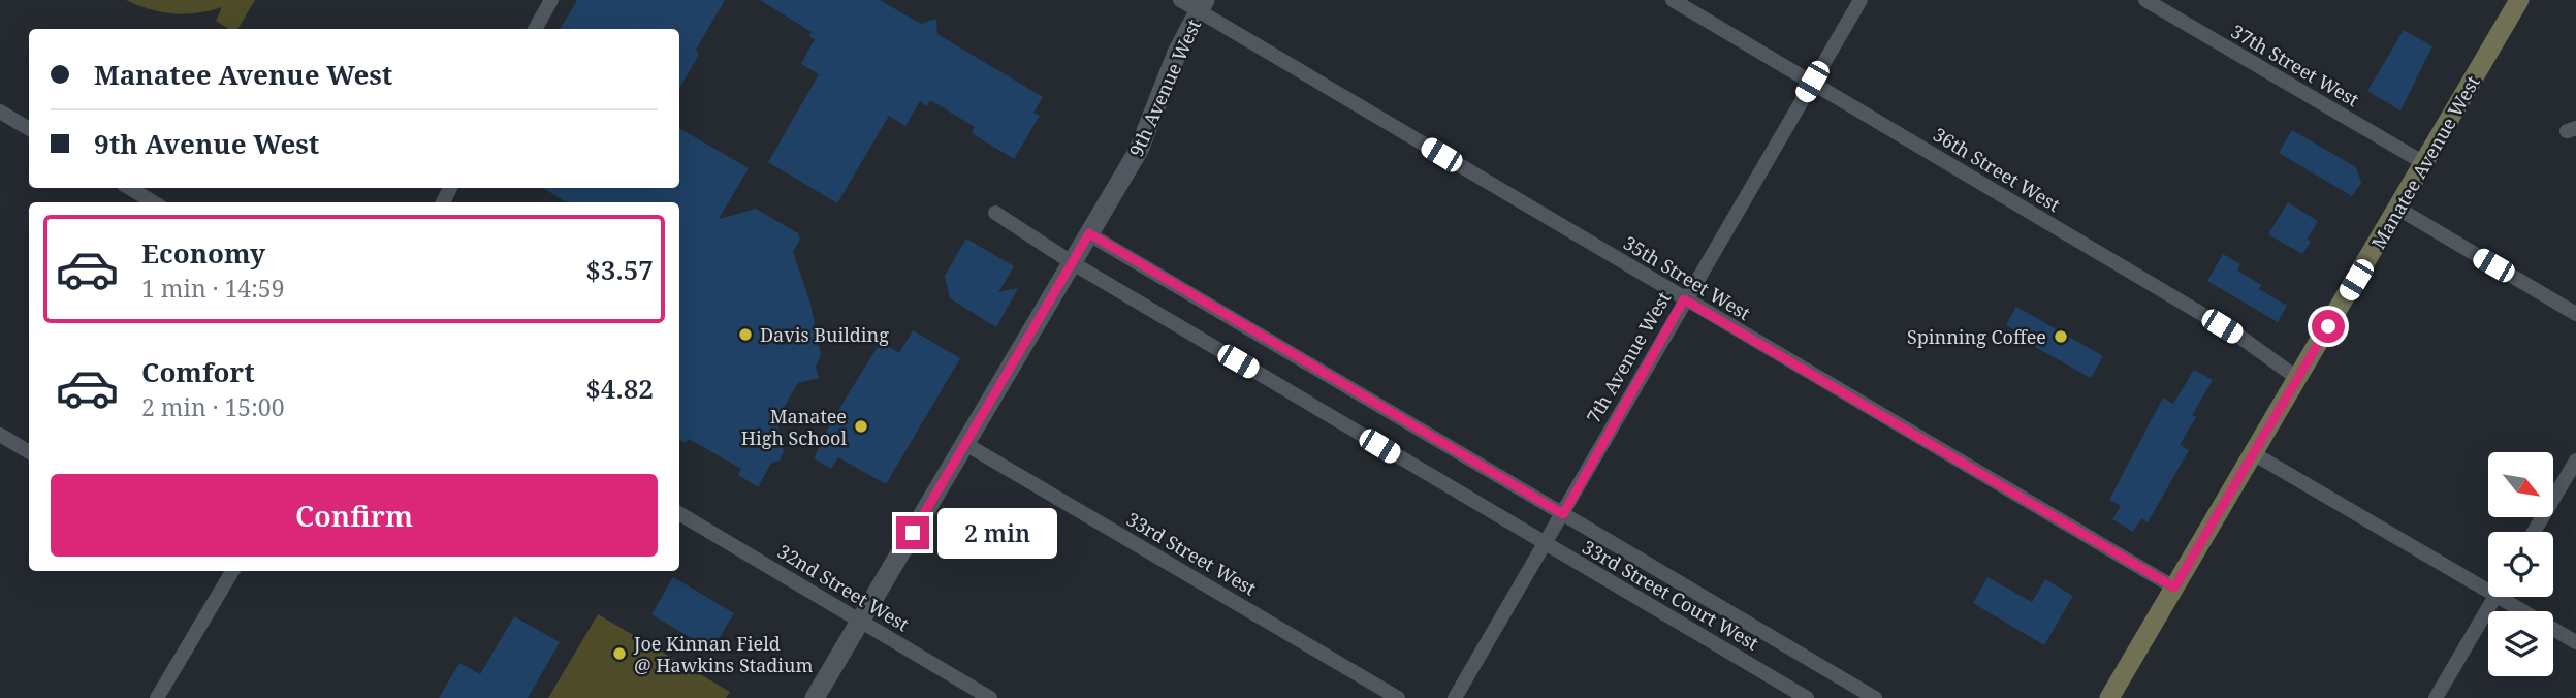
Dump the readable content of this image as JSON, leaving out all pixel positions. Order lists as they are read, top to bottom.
{
  "streets": {
    "main road": ["Manatee Avenue West"],
    "street": [
      "37th Street West",
      "9th Avenue West",
      "36th Street West",
      "35th Street West",
      "7th Avenue West",
      "33rd Street West",
      "32nd Street West",
      "33rd Street Court West"
    ]
  },
  "crossings": [
    ["37th Street West", "Manatee Avenue West"],
    ["9th Avenue West", "35th Street West"],
    ["9th Avenue West", "33rd Street West"],
    ["9th Avenue West", "32nd Street West"],
    ["9th Avenue West", "33rd Street Court West"],
    ["Manatee Avenue West", "36th Street West"],
    ["Manatee Avenue West", "35th Street West"],
    ["36th Street West", "7th Avenue West"],
    ["35th Street West", "7th Avenue West"],
    ["7th Avenue West", "33rd Street Court West"]
  ],
  "places": [
    "Davis Building",
    "Spinning Coffee",
    "Manatee High School",
    "Joe Kinnan Field @ Hawkins Stadium"
  ],
  "north": "bottom right",
  "page": {
    "banner": ["Manatee Avenue West", "9th Avenue West"],
    "list": [
      {
        "name": "Economy",
        "note": "1 min · 14:59",
        "value": "$3.57"
      },
      {
        "name": "Comfort",
        "note": "2 min · 15:00",
        "value": "$4.82"
      }
    ],
    "buttons": "Confirm",
    "bubble": "2 min"
  }
}
